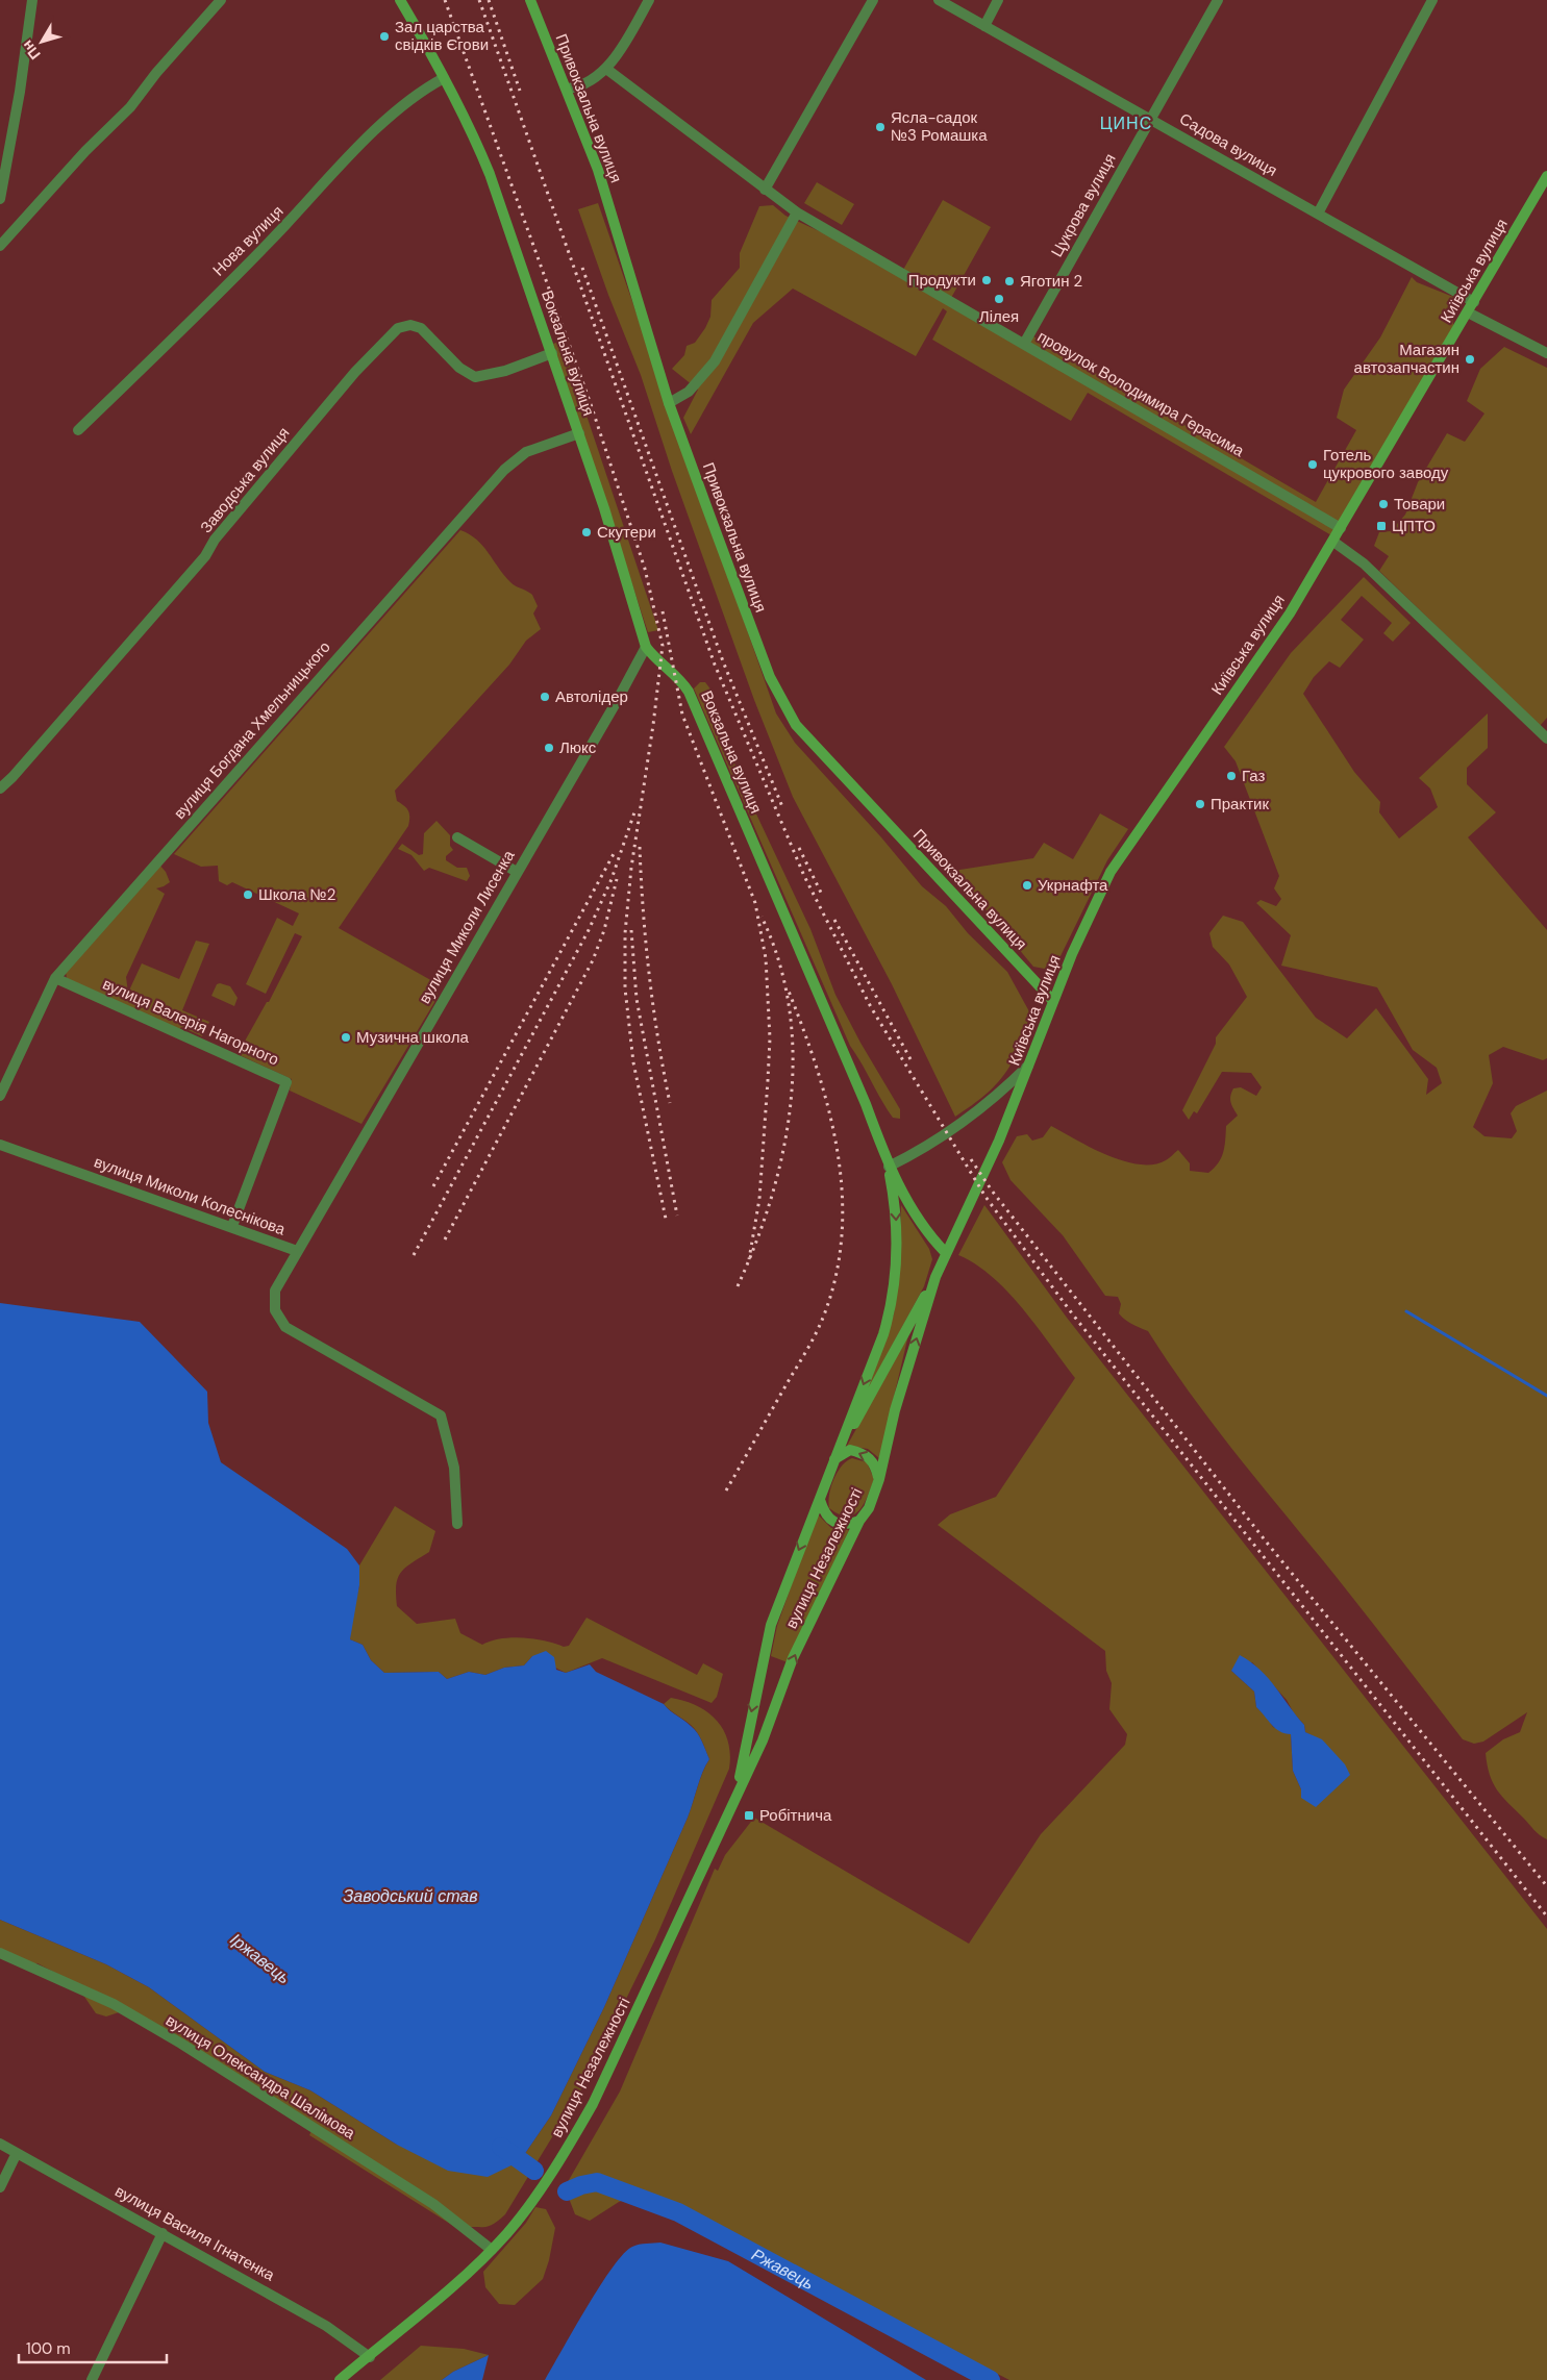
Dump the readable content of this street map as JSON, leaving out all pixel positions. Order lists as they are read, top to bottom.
{
  "streets": {
    "main road": [
      "Привокзальна вулиця",
      "Київська вулиця",
      "Вокзальна вулиця",
      "вулиця Незалежності"
    ],
    "street": [
      "Садова вулиця",
      "Цукрова вулиця",
      "Нова вулиця",
      "провулок Володимира Герасима",
      "Заводська вулиця",
      "вулиця Богдана Хмельницького",
      "вулиця Миколи Лисенка",
      "вулиця Валерія Нагорного",
      "вулиця Миколи Колеснікова",
      "вулиця Олександра Шалімова",
      "вулиця Василя Ігнатенка"
    ]
  },
  "crossings": [
    ["Привокзальна вулиця", "Київська вулиця"],
    ["Садова вулиця", "Цукрова вулиця"],
    ["Садова вулиця", "Київська вулиця"],
    ["Цукрова вулиця", "провулок Володимира Герасима"],
    ["Нова вулиця", "Вокзальна вулиця"],
    ["Київська вулиця", "провулок Володимира Герасима"],
    ["Київська вулиця", "вулиця Незалежності"],
    ["Вокзальна вулиця", "Заводська вулиця"],
    ["Вокзальна вулиця", "вулиця Богдана Хмельницького"],
    ["Вокзальна вулиця", "вулиця Миколи Лисенка"],
    ["Вокзальна вулиця", "вулиця Незалежності"],
    ["вулиця Богдана Хмельницького", "вулиця Валерія Нагорного"],
    ["вулиця Миколи Лисенка", "вулиця Миколи Колеснікова"],
    ["вулиця Валерія Нагорного", "вулиця Миколи Колеснікова"],
    ["вулиця Незалежності", "вулиця Олександра Шалімова"],
    ["вулиця Незалежності", "вулиця Василя Ігнатенка"]
  ],
  "districts": ["ЦИНС"],
  "water": ["Заводський став", "Іржавець", "Ржавець"],
  "places": {
    "other": [
      "Зал царства свідків Єгови",
      "Ясла-садок №3 Ромашка",
      "Продукти",
      "Яготин 2",
      "Лілея",
      "Магазин автозапчастин",
      "Готель цукрового заводу",
      "Товари",
      "Скутери",
      "Автолідер",
      "Люкс",
      "Газ",
      "Практик",
      "Укрнафта",
      "Школа №2",
      "Музична школа"
    ],
    "transit": ["ЦПТО", "Робітнича"]
  },
  "scale_bar": "100 m",
  "north": "bottom left"
}
